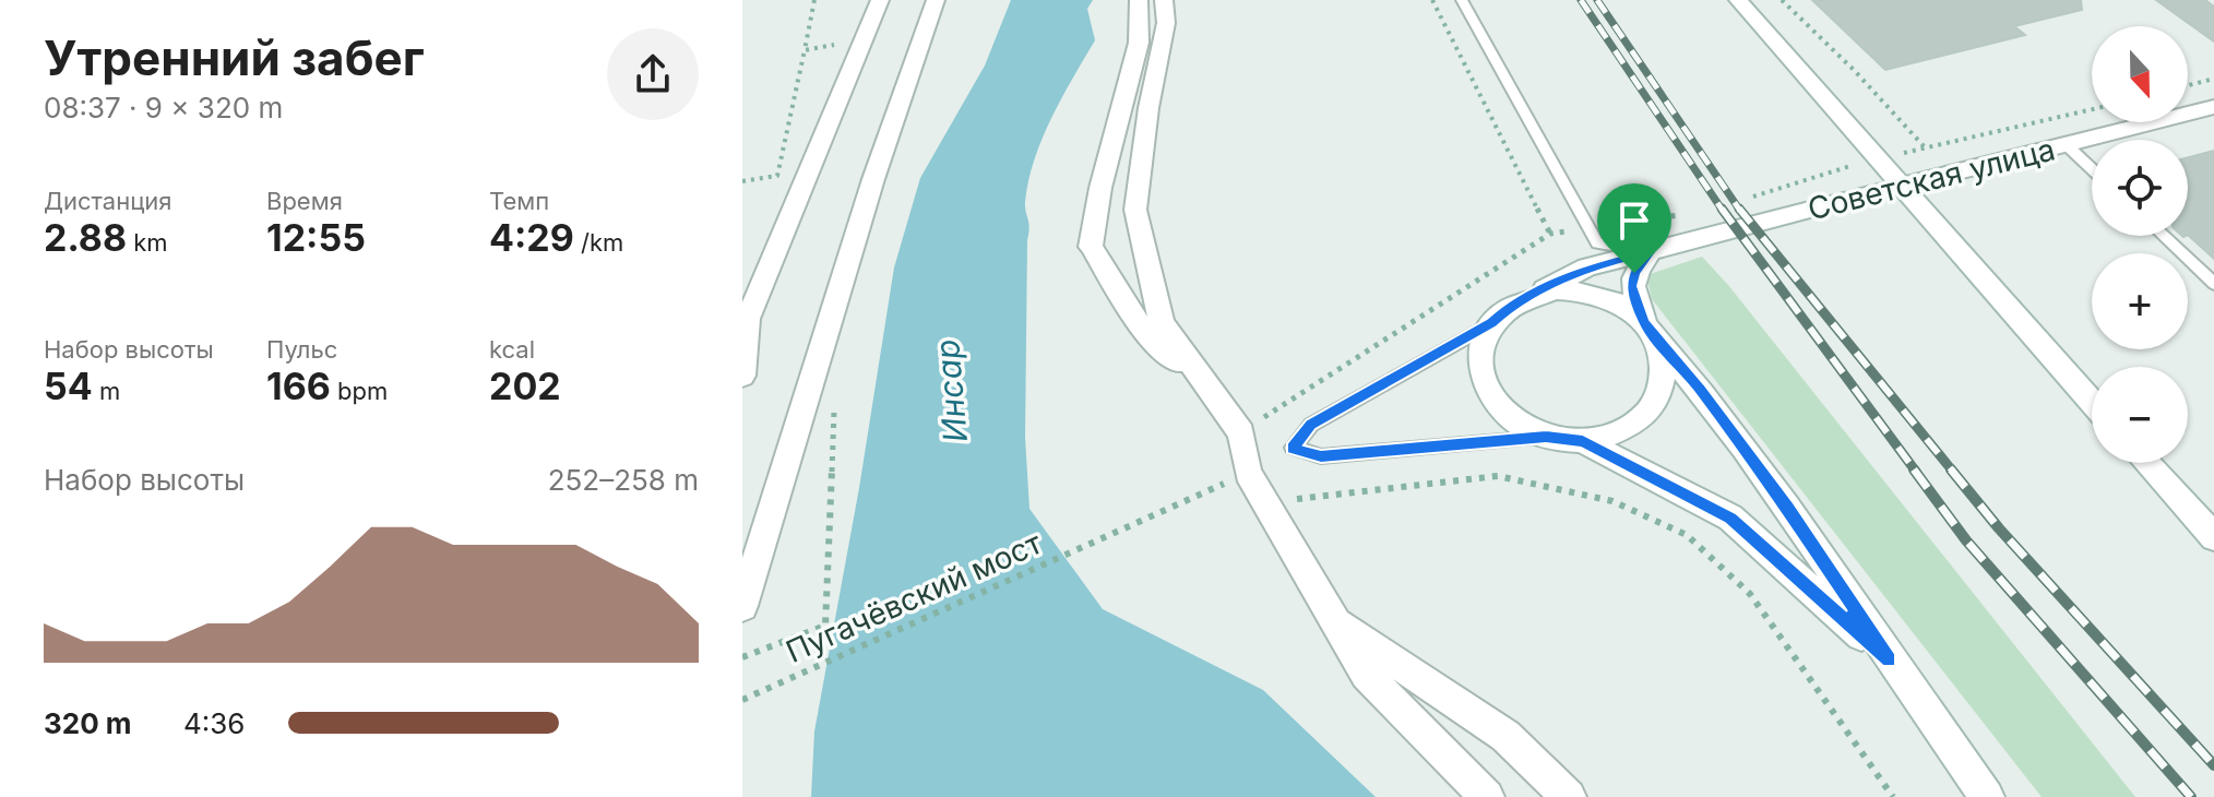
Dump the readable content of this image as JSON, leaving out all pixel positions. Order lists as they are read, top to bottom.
{
  "streets": {
    "street": ["Советская улица"],
    "path": ["Пугачёвский мост"]
  },
  "water": ["Инсар"],
  "north": "bottom",
  "page": {
    "heading": ["Утренний забег", "08:37 · 9 × 320 m"],
    "map_buttons": ["+", "−"],
    "stats": [
      ["Дистанция", "2.88 km"],
      ["Время", "12:55"],
      ["Темп", "4:29 /km"],
      ["Набор высоты", "54 m"],
      ["Пульс", "166 bpm"],
      ["kcal", "202"]
    ],
    "chart": ["Набор высоты", "252–258 m"],
    "list": [
      {
        "name": "320 m",
        "note": "4:36"
      }
    ]
  }
}
